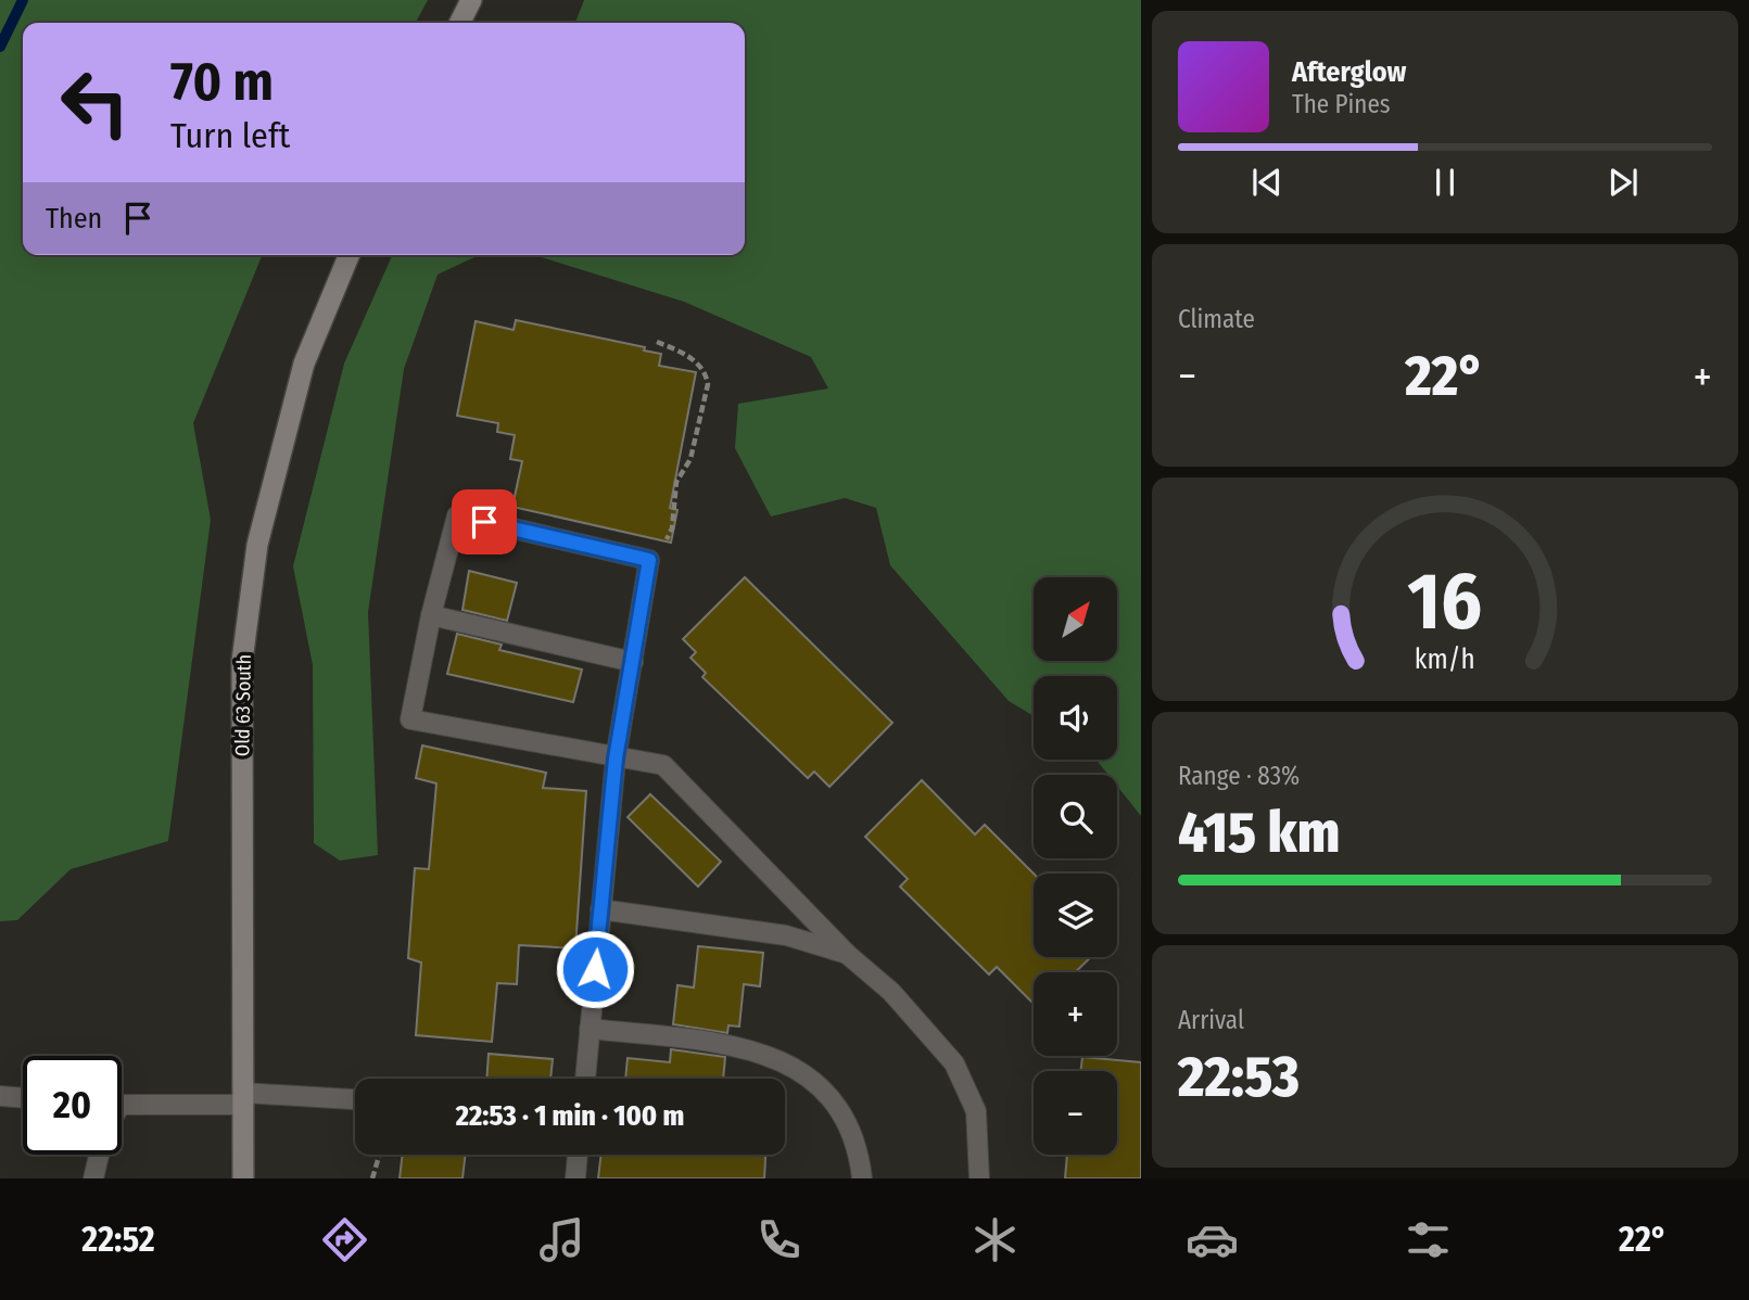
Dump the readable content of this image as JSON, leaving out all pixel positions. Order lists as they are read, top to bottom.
{
  "streets": {
    "main road": ["Old 63 South"]
  },
  "north": "top right",
  "page": {
    "turn": ["70 m", "Turn left"],
    "song": ["Afterglow", "The Pines"],
    "then": "Then",
    "tile": [
      "Climate",
      ["Range · 83%", "415 km"],
      ["Arrival", "22:53"]
    ],
    "heat": ["−", "22°", "+"],
    "map_buttons": ["+", "−"],
    "limit": "20",
    "trip": "22:53 · 1 min · 100 m",
    "tabs": ["22:52", "22°"],
    "gauge": ["16", "km/h"]
  }
}
